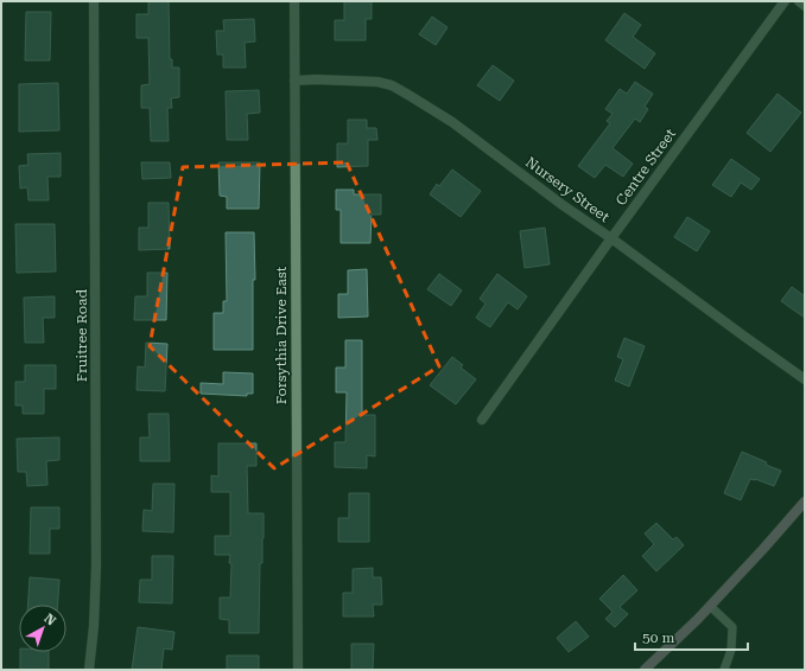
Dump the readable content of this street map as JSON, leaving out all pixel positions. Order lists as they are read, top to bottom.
{
  "streets": {
    "street": [
      "Centre Street",
      "Nursery Street",
      "Fruitree Road",
      "Forsythia Drive East"
    ]
  },
  "crossings": [
    ["Centre Street", "Nursery Street"],
    ["Nursery Street", "Forsythia Drive East"]
  ],
  "scale_bar": "50 m",
  "north": "top right"
}
